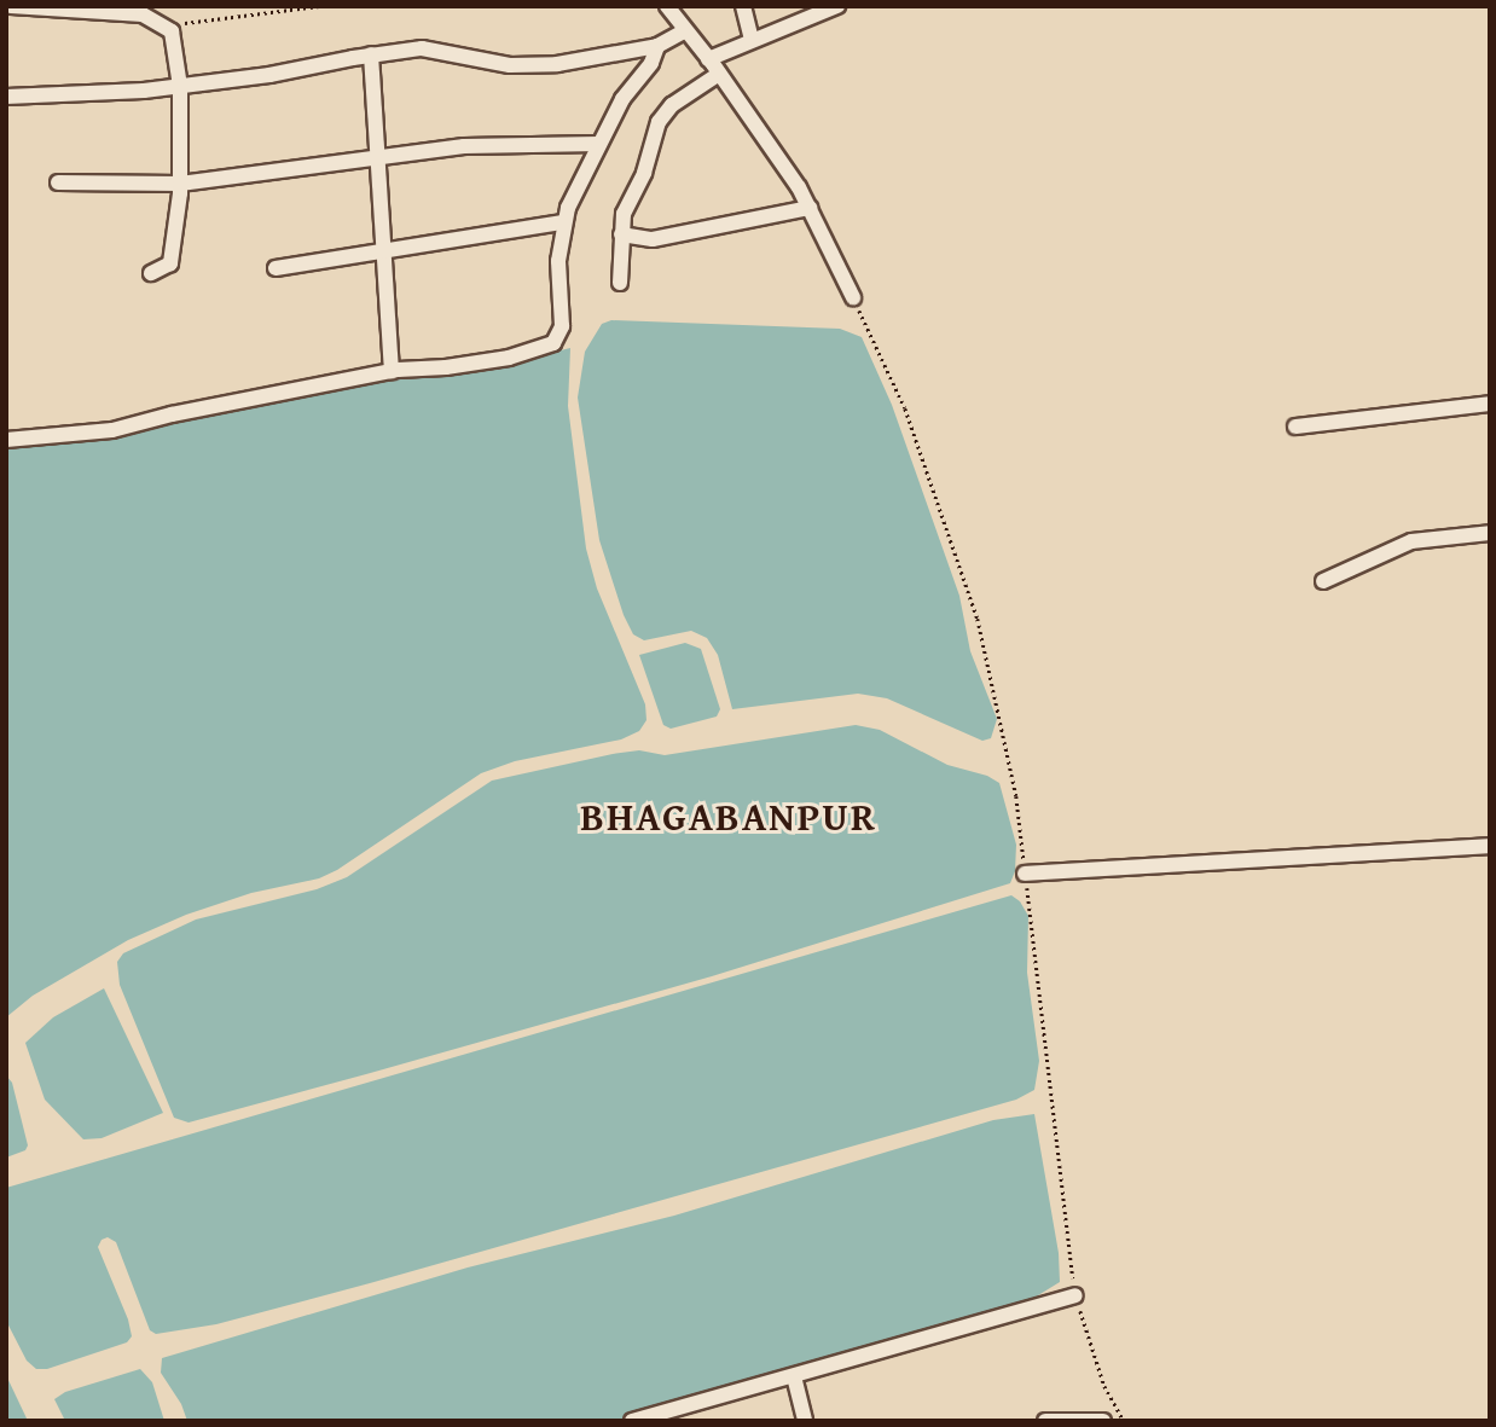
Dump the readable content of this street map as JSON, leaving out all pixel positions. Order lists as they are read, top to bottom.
{
  "districts": ["BHAGABANPUR"]
}
